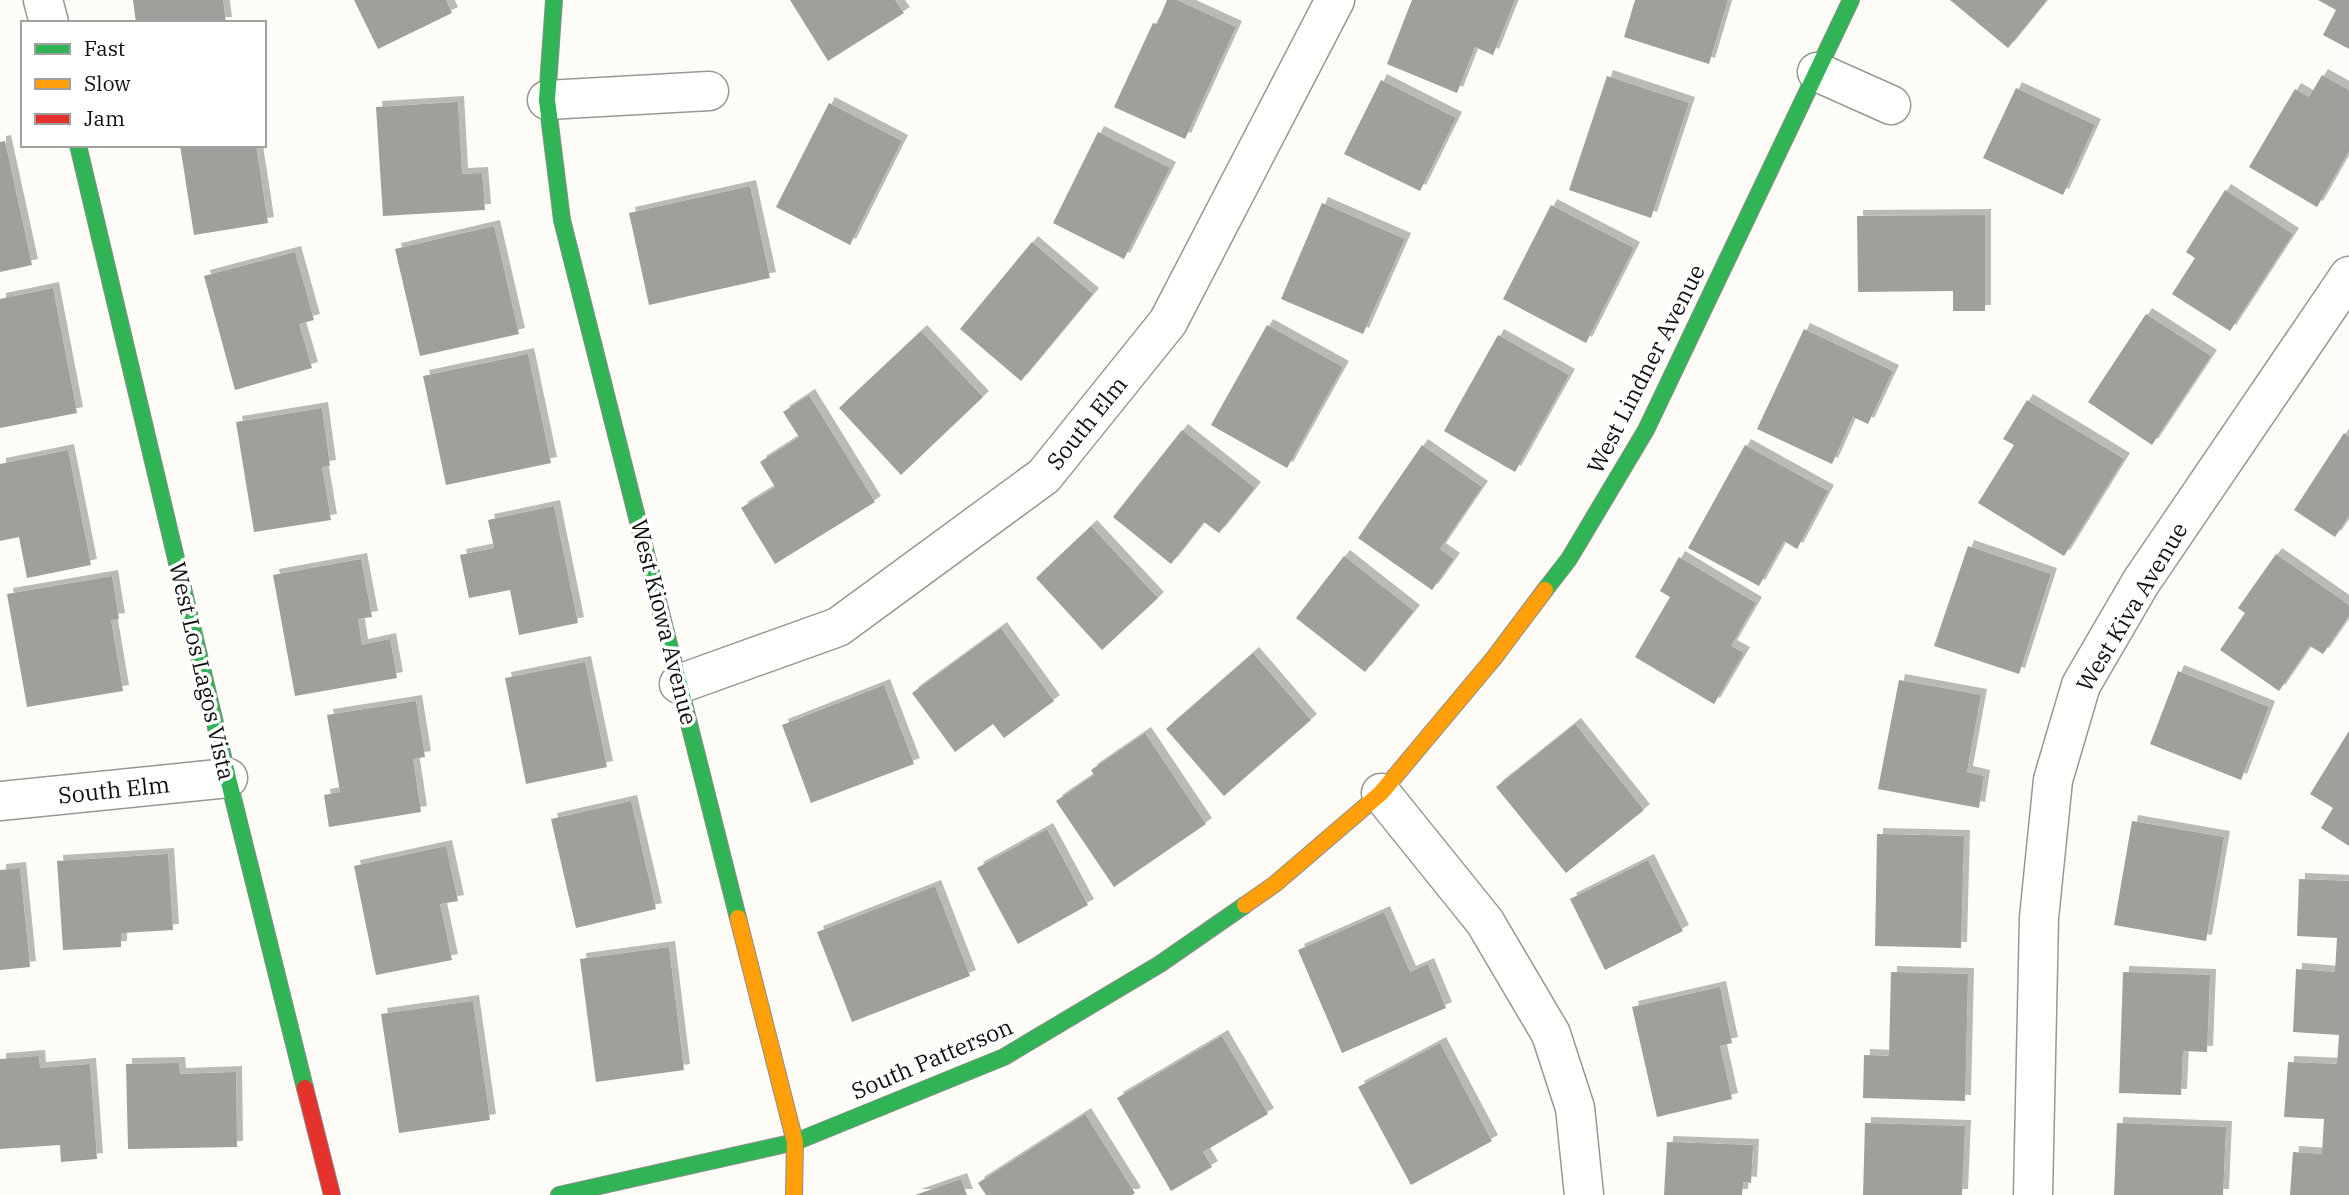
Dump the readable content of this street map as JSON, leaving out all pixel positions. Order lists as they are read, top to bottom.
{
  "streets": {
    "street": [
      "West Lindner Avenue",
      "South Elm",
      "West Kiva Avenue",
      "West Kiowa Avenue",
      "West Los Lagos Vista",
      "South Patterson"
    ]
  },
  "crossings": [
    ["West Lindner Avenue", "South Patterson"],
    ["South Elm", "West Kiowa Avenue"],
    ["South Elm", "West Los Lagos Vista"],
    ["West Kiowa Avenue", "South Patterson"]
  ],
  "legend": ["Fast", "Slow", "Jam"]
}
